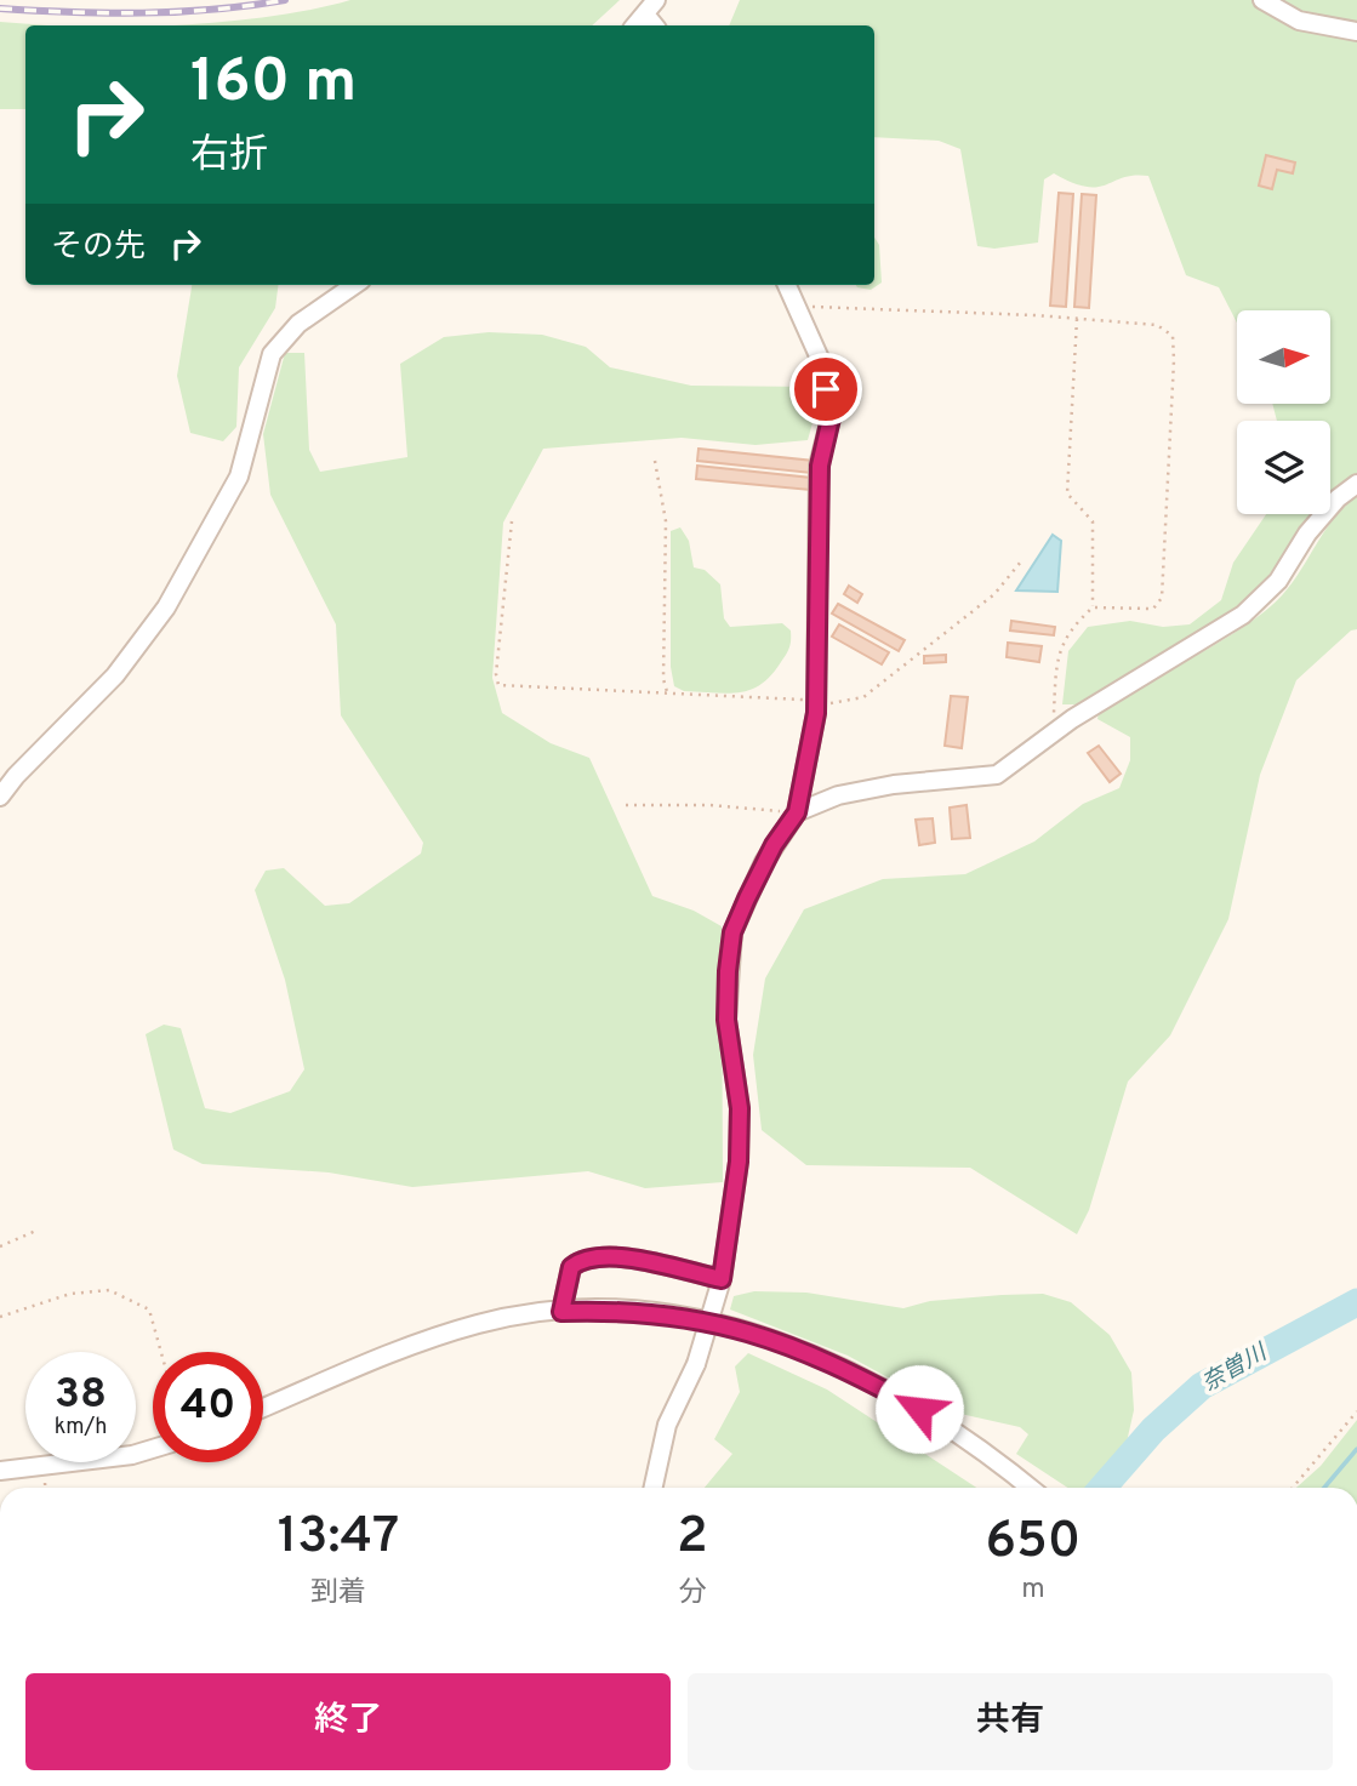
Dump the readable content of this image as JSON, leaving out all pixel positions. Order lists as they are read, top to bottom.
{
  "water": ["奈曽川"],
  "north": "right",
  "page": {
    "turn": ["160 m", "右折"],
    "then": "その先",
    "speed": "38 km/h",
    "limit": "40",
    "eta": [
      "13:47",
      "到着",
      "2",
      "分",
      "650",
      "m"
    ],
    "buttons": ["終了", "共有"]
  }
}
